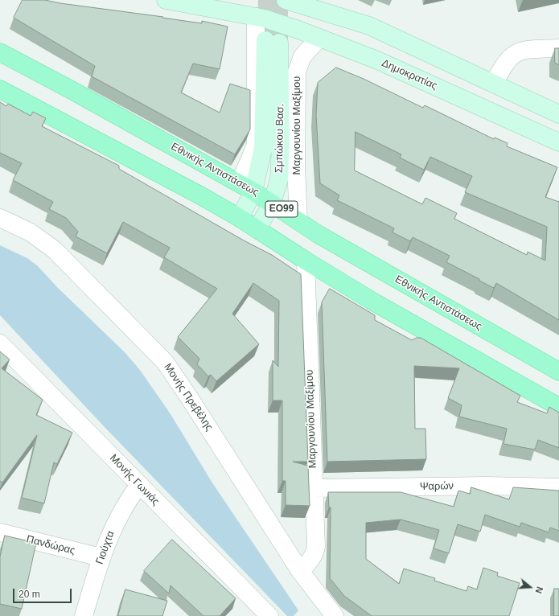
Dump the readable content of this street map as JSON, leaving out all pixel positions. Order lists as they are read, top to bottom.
{
  "streets": {
    "main road": [
      "Δημοκρατίας",
      "Σμπώκου Βασ.",
      "Εθνικής Αντιστάσεως",
      "ΕΟ99"
    ],
    "street": [
      "Μαργουνίου Μαξίμου",
      "Μονής Πρεβέλης",
      "Μονής Γωνιάς",
      "Ψαρών",
      "Πανδώρας",
      "Γιούχτα"
    ]
  },
  "crossings": [
    ["Δημοκρατίας", "Μαργουνίου Μαξίμου"],
    ["Μαργουνίου Μαξίμου", "Εθνικής Αντιστάσεως"],
    ["Μαργουνίου Μαξίμου", "ΕΟ99"],
    ["Μαργουνίου Μαξίμου", "Μονής Πρεβέλης"],
    ["Μαργουνίου Μαξίμου", "Ψαρών"],
    ["Σμπώκου Βασ.", "Εθνικής Αντιστάσεως"],
    ["Σμπώκου Βασ.", "ΕΟ99"],
    ["Μονής Γωνιάς", "Γιούχτα"],
    ["Πανδώρας", "Γιούχτα"]
  ],
  "scale_bar": "20 m",
  "north": "right"
}
